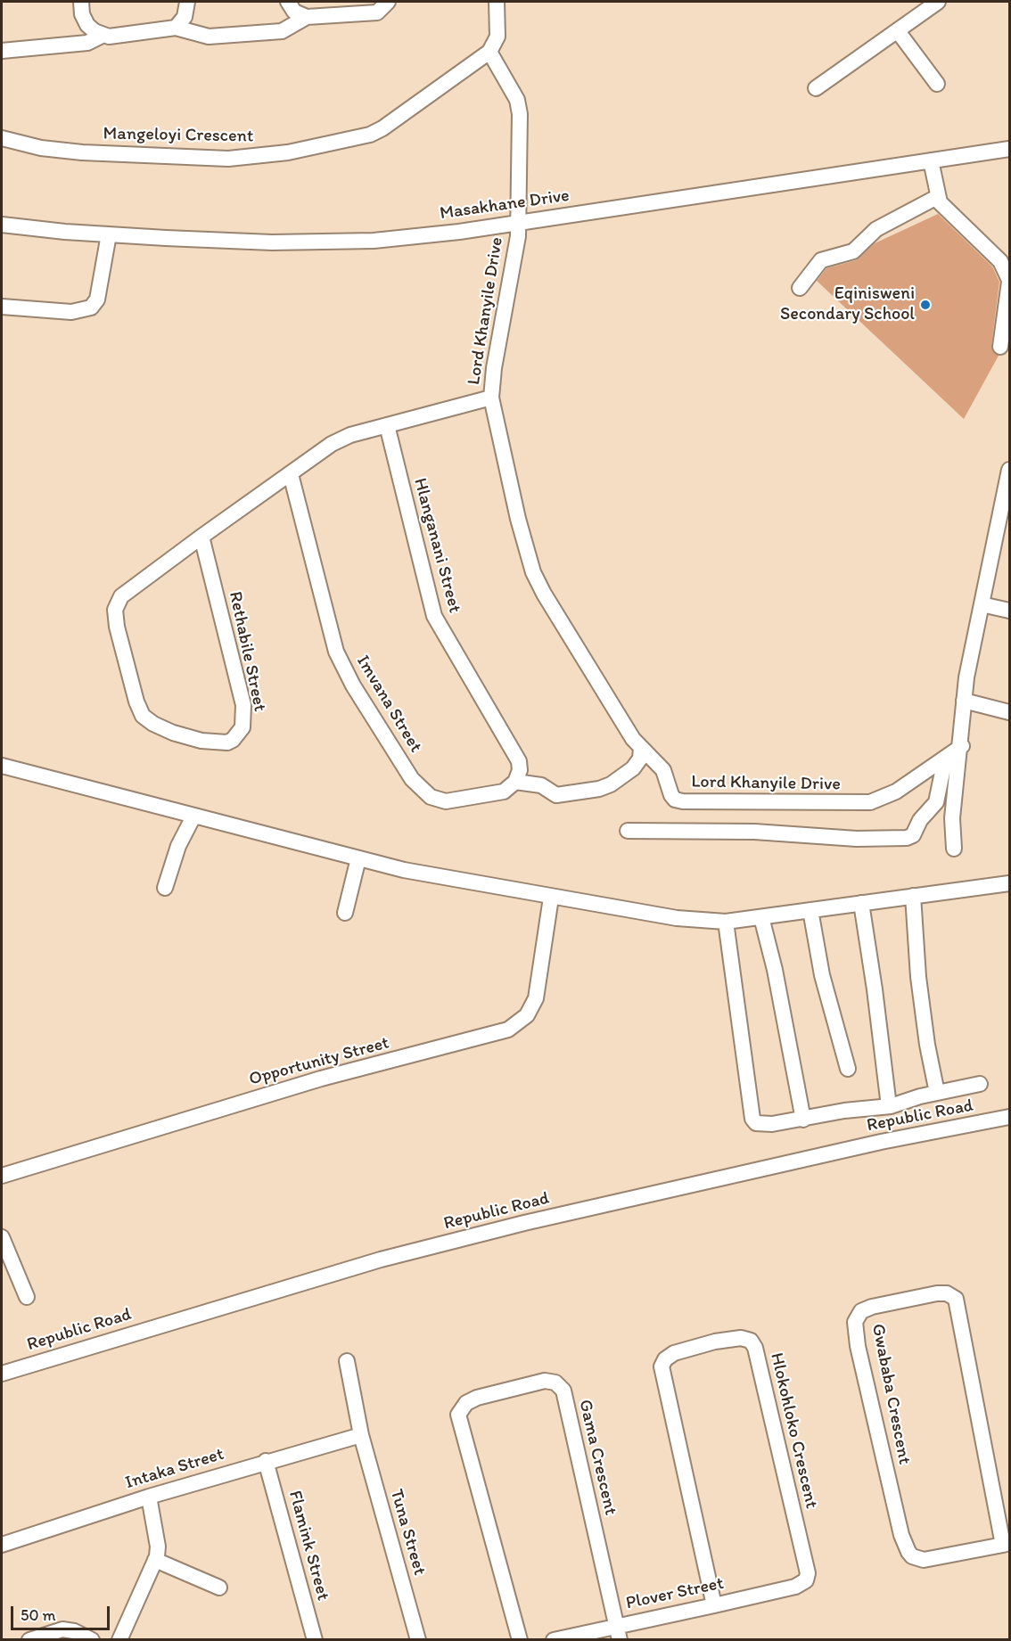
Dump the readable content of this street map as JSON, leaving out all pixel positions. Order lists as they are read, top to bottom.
{
  "streets": {
    "street": [
      "Mangeloyi Crescent",
      "Masakhane Drive",
      "Lord Khanyile Drive",
      "Hlanganani Street",
      "Rethabile Street",
      "Imvana Street",
      "Opportunity Street",
      "Republic Road",
      "Gwababa Crescent",
      "Hlokohloko Crescent",
      "Gama Crescent",
      "Intaka Street",
      "Tuna Street",
      "Flamink Street",
      "Plover Street"
    ]
  },
  "crossings": [
    ["Mangeloyi Crescent", "Lord Khanyile Drive"],
    ["Masakhane Drive", "Lord Khanyile Drive"],
    ["Lord Khanyile Drive", "Rethabile Street"],
    ["Hlanganani Street", "Rethabile Street"],
    ["Hlanganani Street", "Imvana Street"],
    ["Rethabile Street", "Imvana Street"],
    ["Hlokohloko Crescent", "Plover Street"],
    ["Gama Crescent", "Plover Street"],
    ["Intaka Street", "Tuna Street"],
    ["Intaka Street", "Flamink Street"]
  ],
  "places": ["Eqinisweni Secondary School"],
  "scale_bar": "50 m"
}
